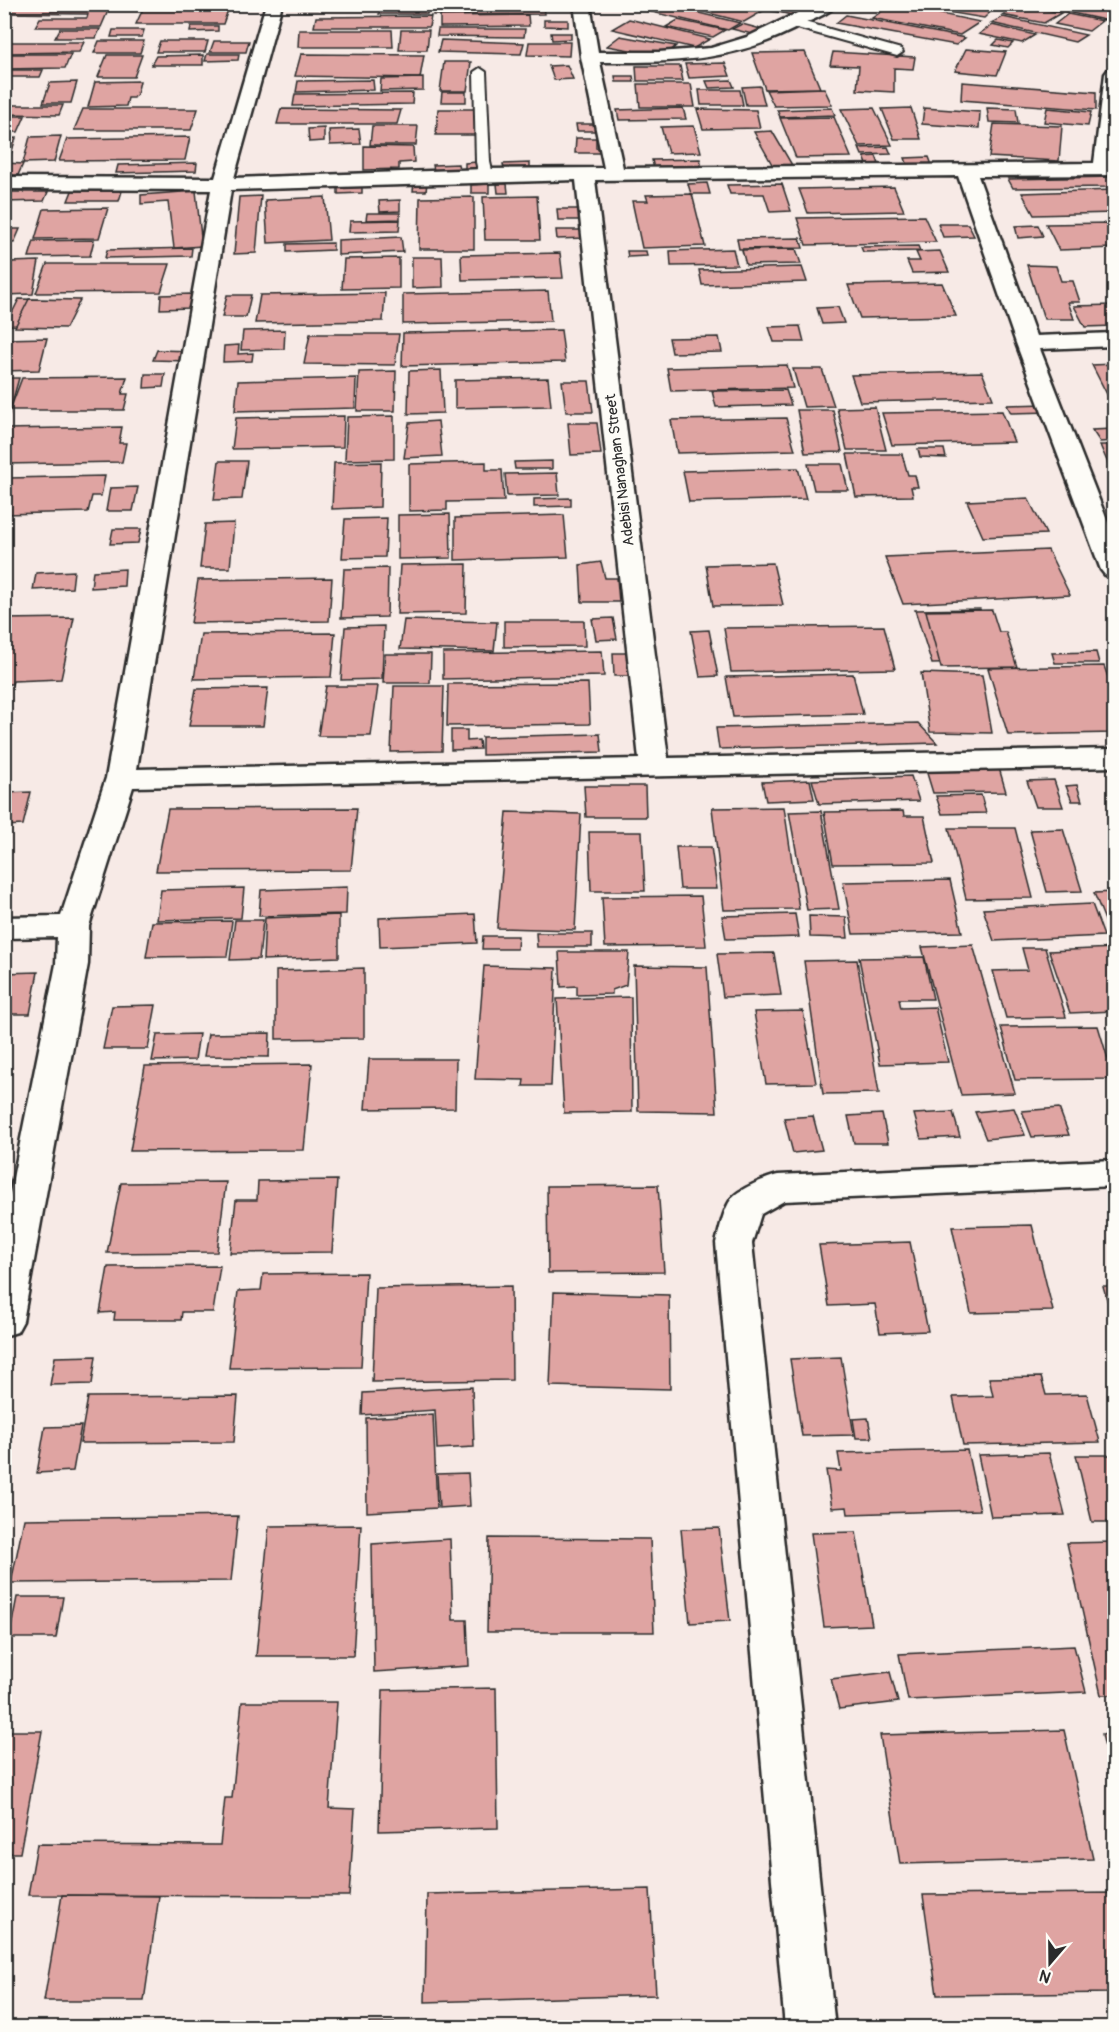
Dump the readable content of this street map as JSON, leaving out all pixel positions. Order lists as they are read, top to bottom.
{
  "streets": {
    "street": ["Adebisi Nanaghan Street"]
  },
  "north": "bottom"
}
